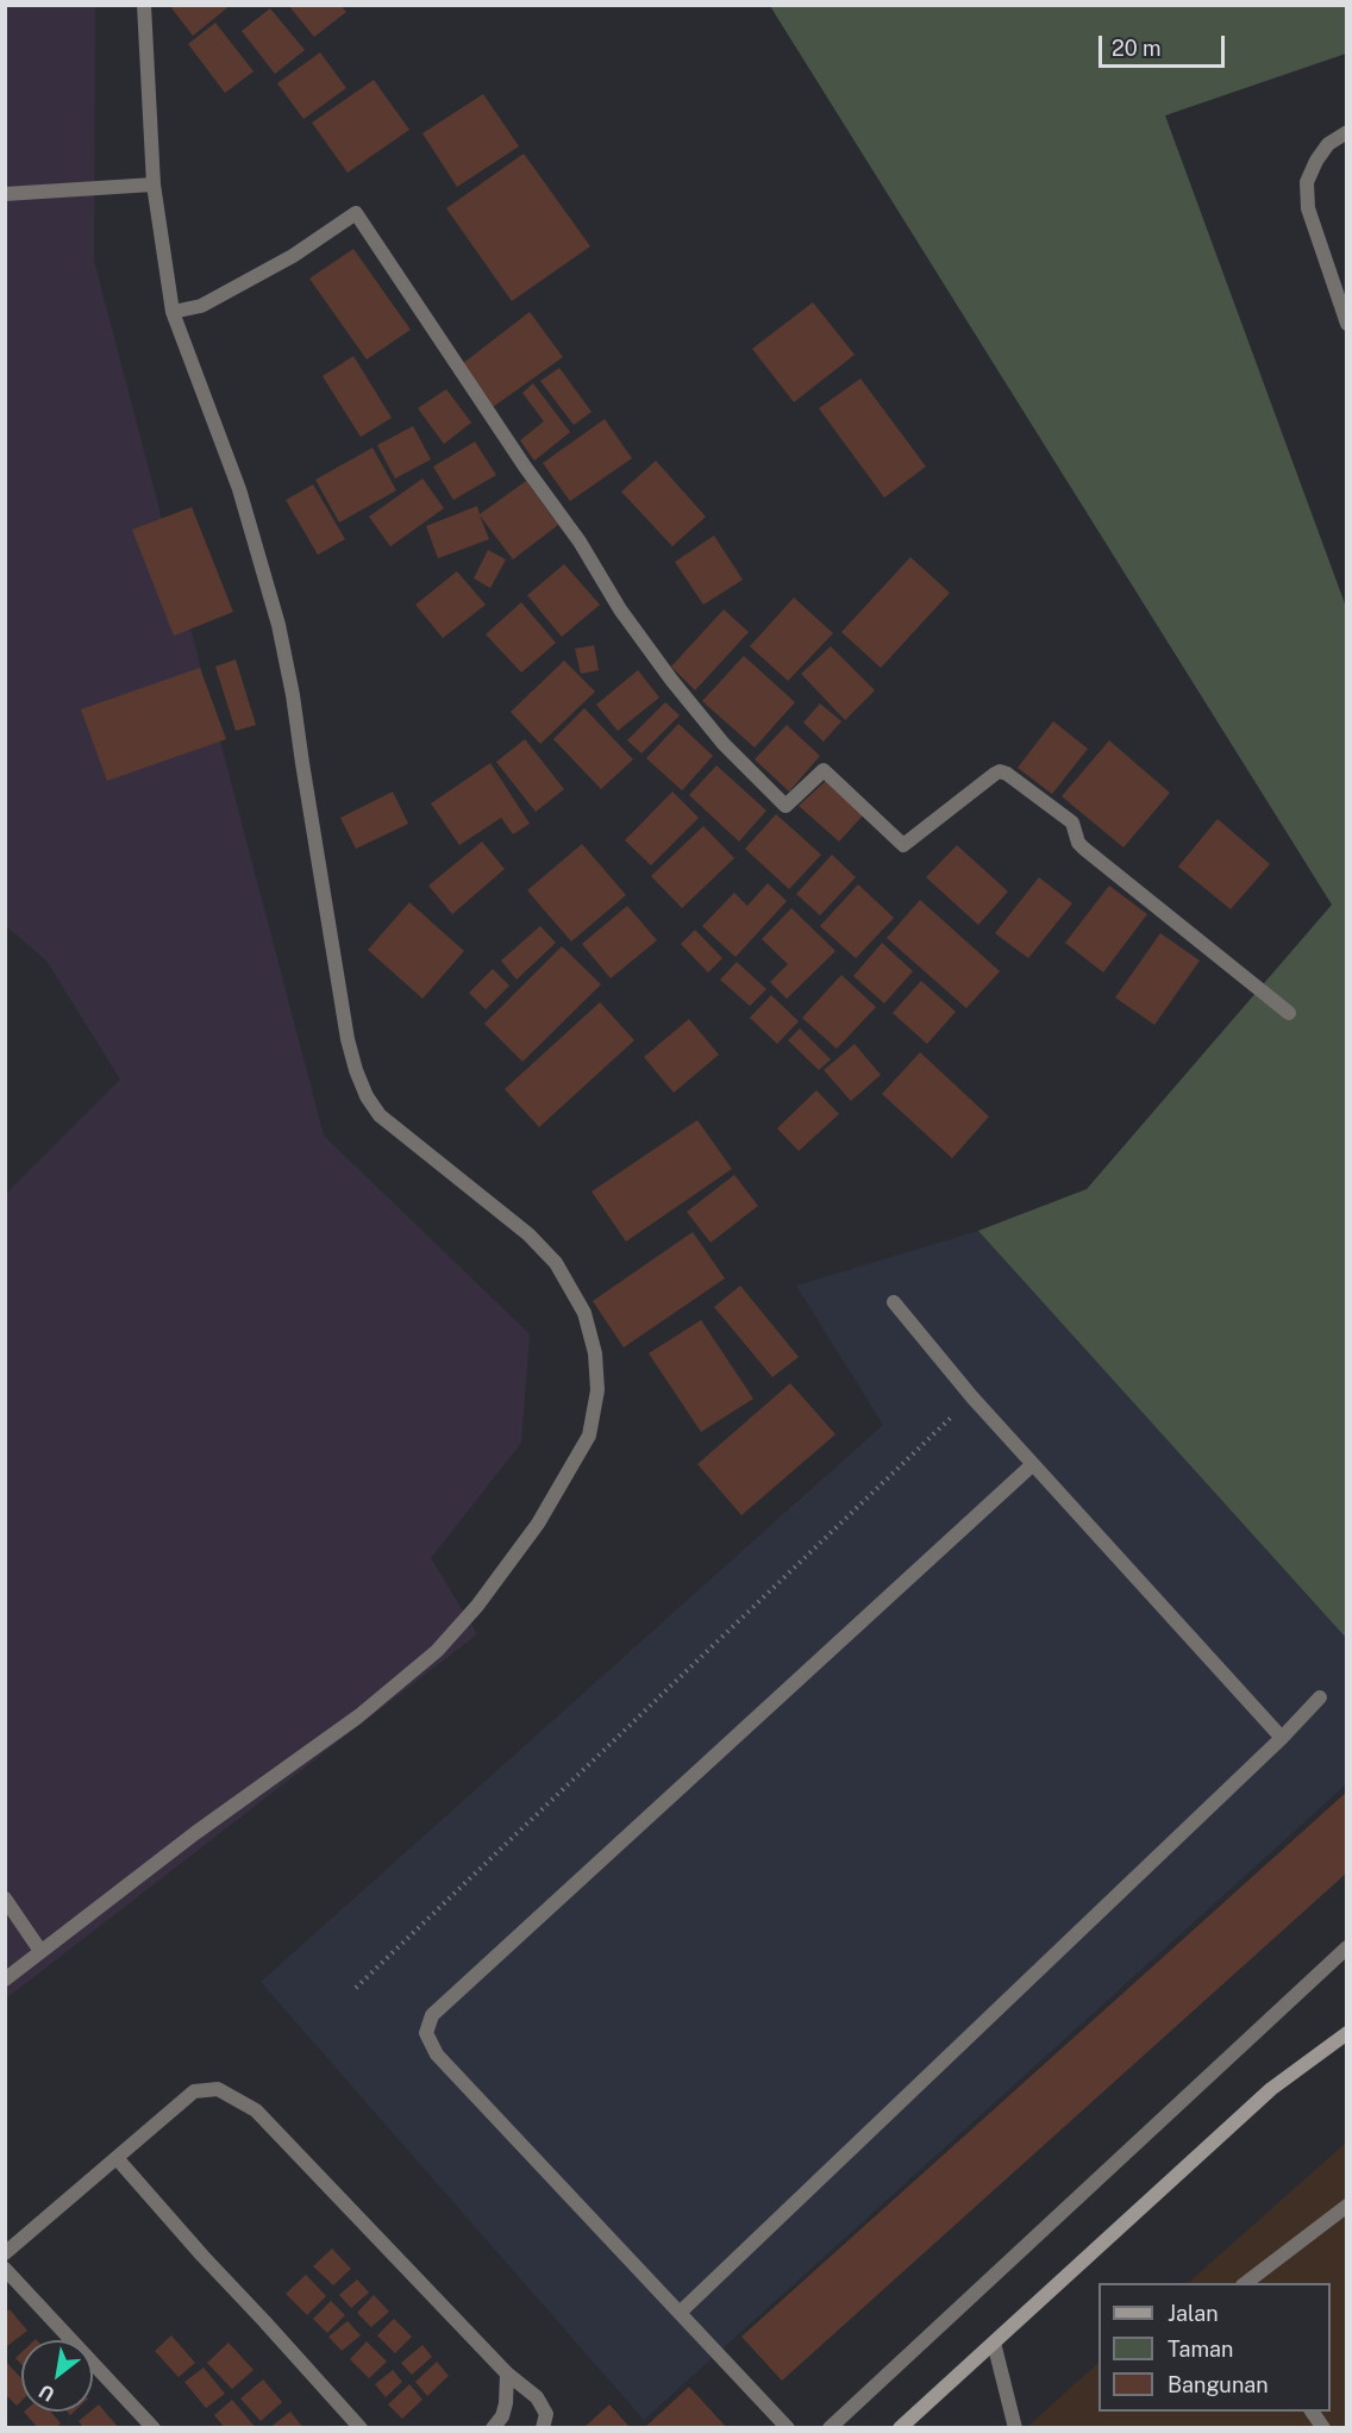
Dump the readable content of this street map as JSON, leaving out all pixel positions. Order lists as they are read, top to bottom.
{
  "legend": ["Jalan", "Taman", "Bangunan"],
  "scale_bar": "20 m",
  "north": "bottom left"
}
